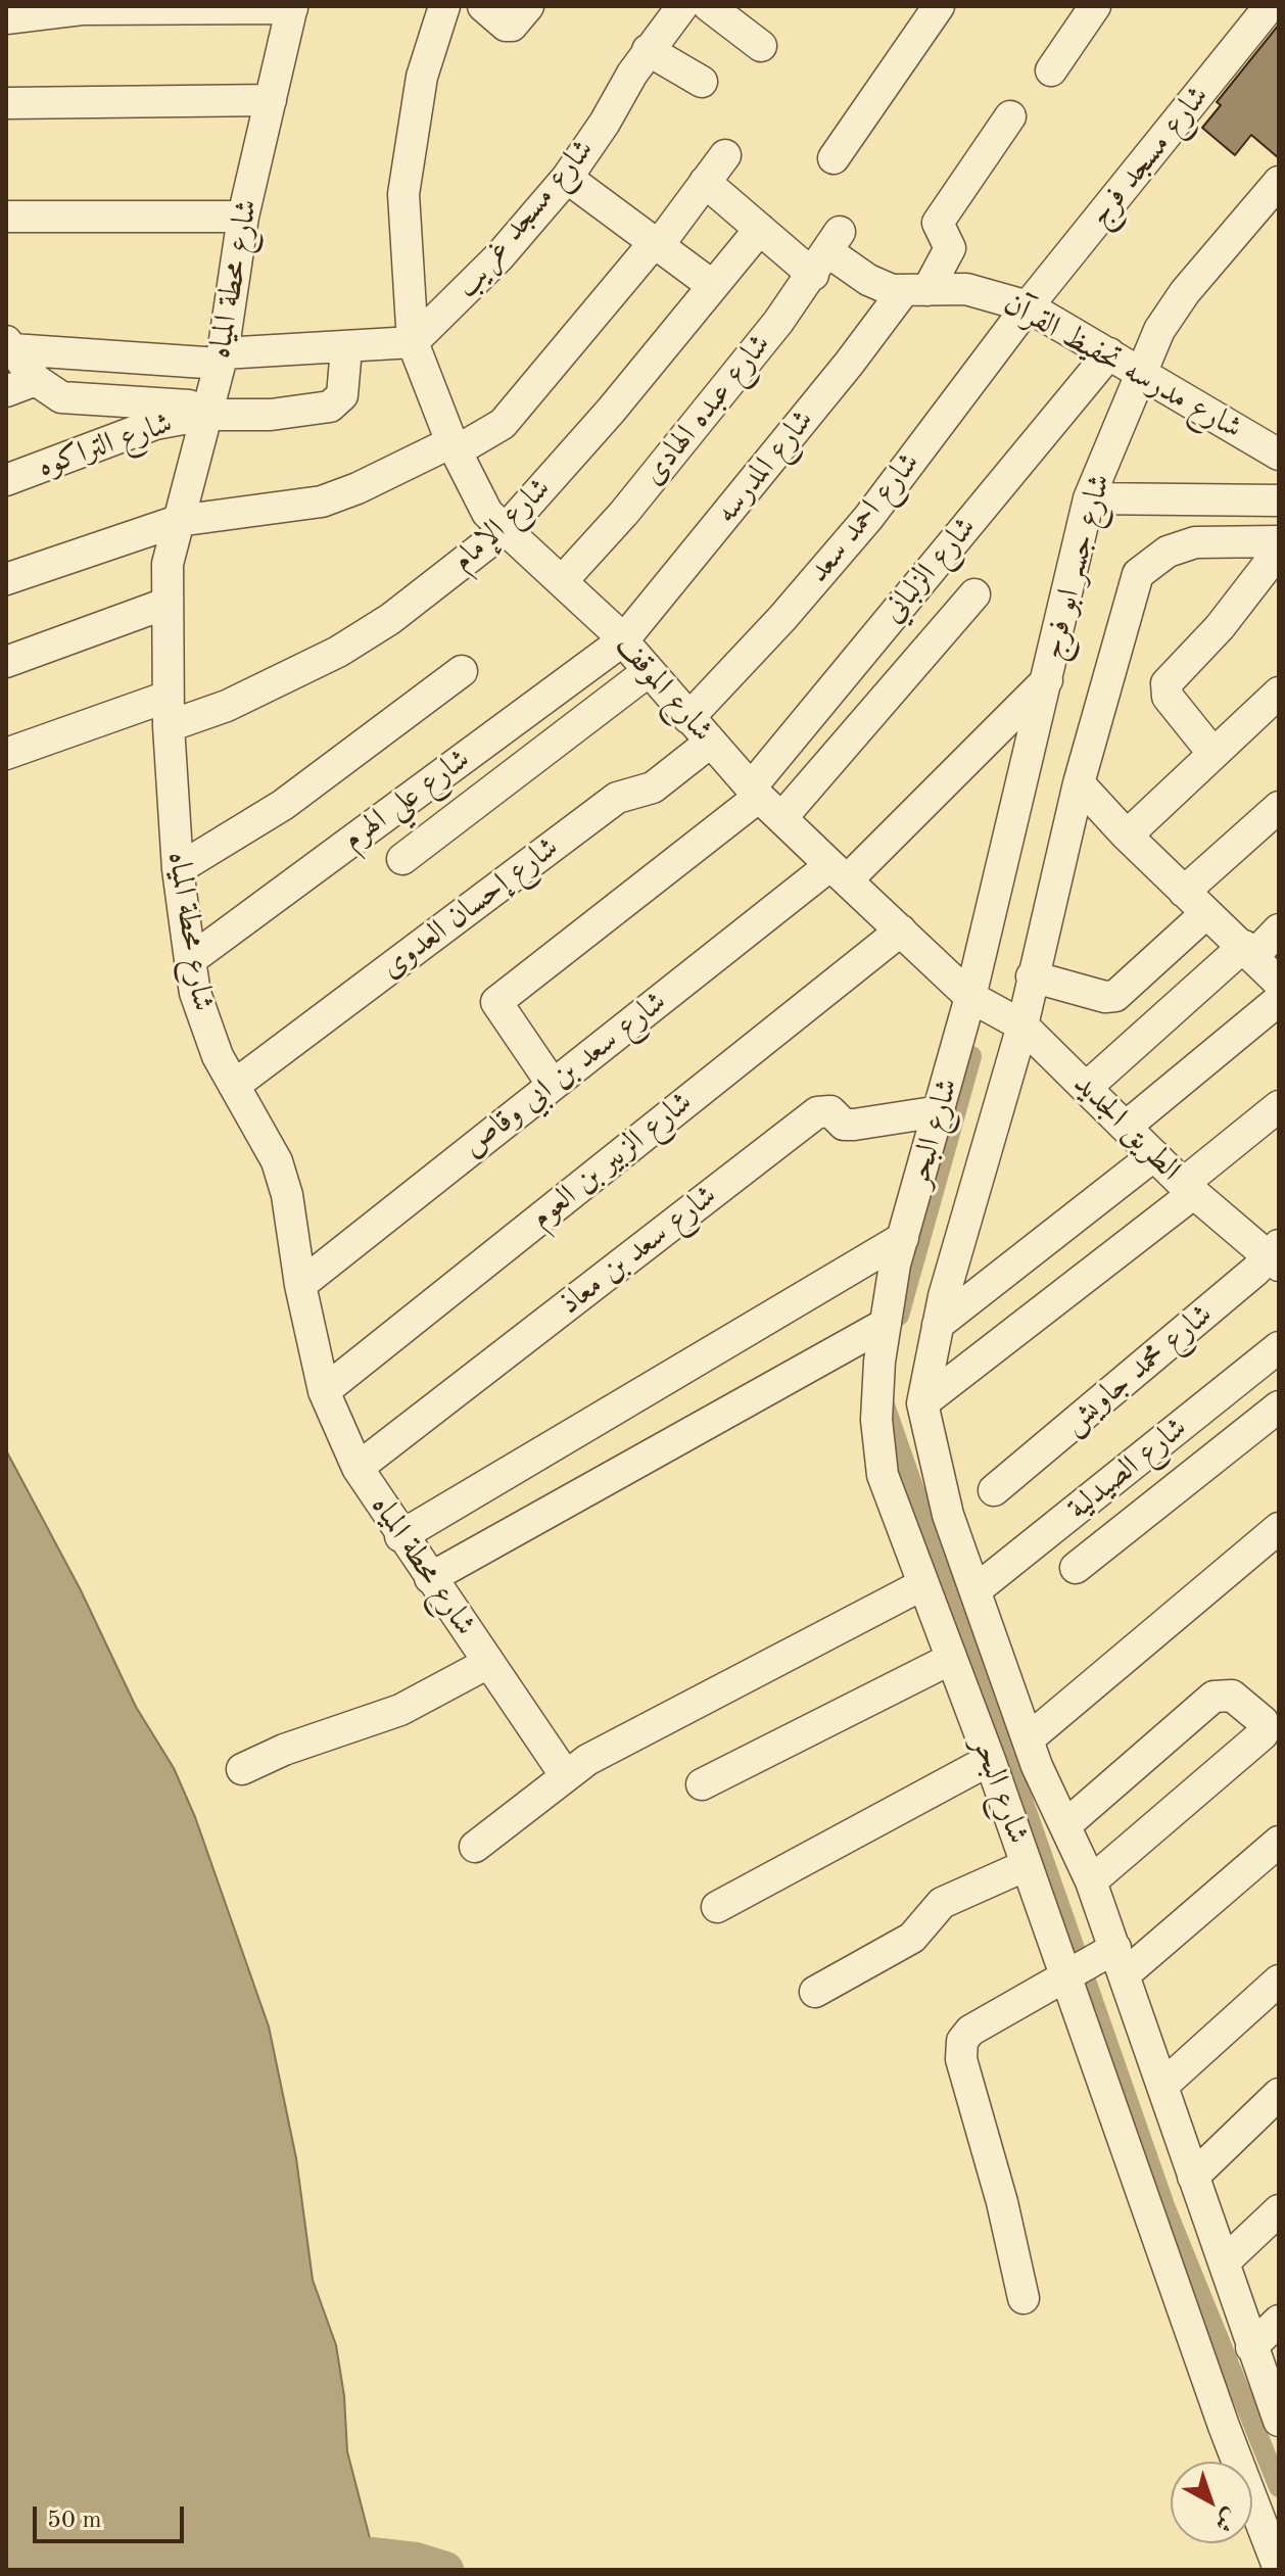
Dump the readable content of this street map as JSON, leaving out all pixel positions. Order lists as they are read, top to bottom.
{
  "streets": {
    "street": [
      "شارع مسجد فرج",
      "شارع مسجد غريب",
      "شارع محطة المياه",
      "شارع مدرسه تحفيظ القرآن",
      "شارع عبده الهادى",
      "شارع التراكوه",
      "شارع المدرسه",
      "شارع احمد سعد",
      "شارع الإمام",
      "شارع جسر ابو فرج",
      "شارع الزلباني",
      "شارع الموقف",
      "شارع علي الهرم",
      "شارع إحسان العدوى",
      "شارع سعد بن ابي وقاص",
      "الطريق الجديد",
      "شارع البحر",
      "شارع الزبير بن العوم",
      "شارع سعد بن معاذ",
      "شارع محمد جاويش",
      "شارع الصيدلية"
    ]
  },
  "crossings": [
    ["شارع مسجد فرج", "شارع مدرسه تحفيظ القرآن"],
    ["شارع مسجد فرج", "شارع احمد سعد"],
    ["شارع مسجد غريب", "شارع الموقف"],
    ["شارع محطة المياه", "شارع التراكوه"],
    ["شارع محطة المياه", "شارع الإمام"],
    ["شارع محطة المياه", "شارع علي الهرم"],
    ["شارع محطة المياه", "شارع إحسان العدوى"],
    ["شارع محطة المياه", "شارع سعد بن ابي وقاص"],
    ["شارع محطة المياه", "شارع الزبير بن العوم"],
    ["شارع محطة المياه", "شارع سعد بن معاذ"],
    ["شارع مدرسه تحفيظ القرآن", "شارع عبده الهادى"],
    ["شارع مدرسه تحفيظ القرآن", "شارع المدرسه"],
    ["شارع مدرسه تحفيظ القرآن", "شارع احمد سعد"],
    ["شارع مدرسه تحفيظ القرآن", "شارع الإمام"],
    ["شارع مدرسه تحفيظ القرآن", "شارع جسر ابو فرج"],
    ["شارع مدرسه تحفيظ القرآن", "شارع الزلباني"],
    ["شارع عبده الهادى", "شارع الموقف"],
    ["شارع المدرسه", "شارع الموقف"],
    ["شارع المدرسه", "شارع علي الهرم"],
    ["شارع احمد سعد", "شارع الموقف"],
    ["شارع الإمام", "شارع الموقف"],
    ["شارع جسر ابو فرج", "شارع الموقف"],
    ["شارع جسر ابو فرج", "شارع سعد بن ابي وقاص"],
    ["شارع جسر ابو فرج", "الطريق الجديد"],
    ["شارع جسر ابو فرج", "شارع البحر"],
    ["شارع الزلباني", "شارع الموقف"],
    ["شارع الزلباني", "شارع سعد بن ابي وقاص"],
    ["شارع الموقف", "شارع علي الهرم"],
    ["شارع الموقف", "شارع إحسان العدوى"],
    ["شارع الموقف", "شارع سعد بن ابي وقاص"],
    ["شارع الموقف", "الطريق الجديد"],
    ["شارع الموقف", "شارع البحر"],
    ["شارع الموقف", "شارع الزبير بن العوم"],
    ["الطريق الجديد", "شارع البحر"],
    ["الطريق الجديد", "شارع محمد جاويش"],
    ["شارع البحر", "شارع سعد بن معاذ"]
  ],
  "scale_bar": "50 m",
  "north": "bottom right"
}
